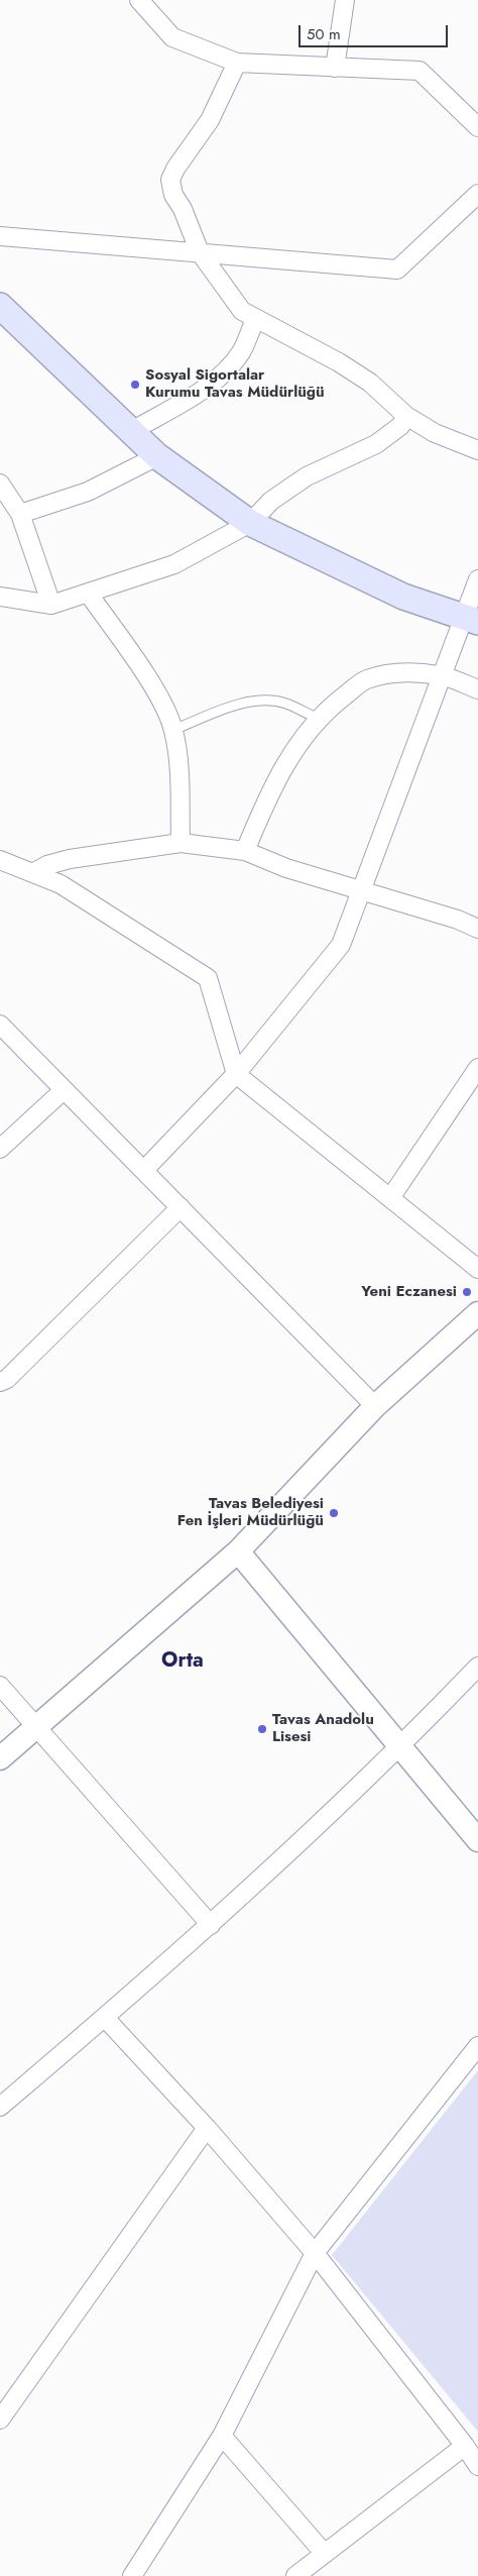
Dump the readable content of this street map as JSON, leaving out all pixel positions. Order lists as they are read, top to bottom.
{
  "districts": ["Orta"],
  "places": [
    "Sosyal Sigortalar Kurumu Tavas Müdürlüğü",
    "Yeni Eczanesi",
    "Tavas Belediyesi Fen İşleri Müdürlüğü",
    "Tavas Anadolu Lisesi"
  ],
  "scale_bar": "50 m"
}
